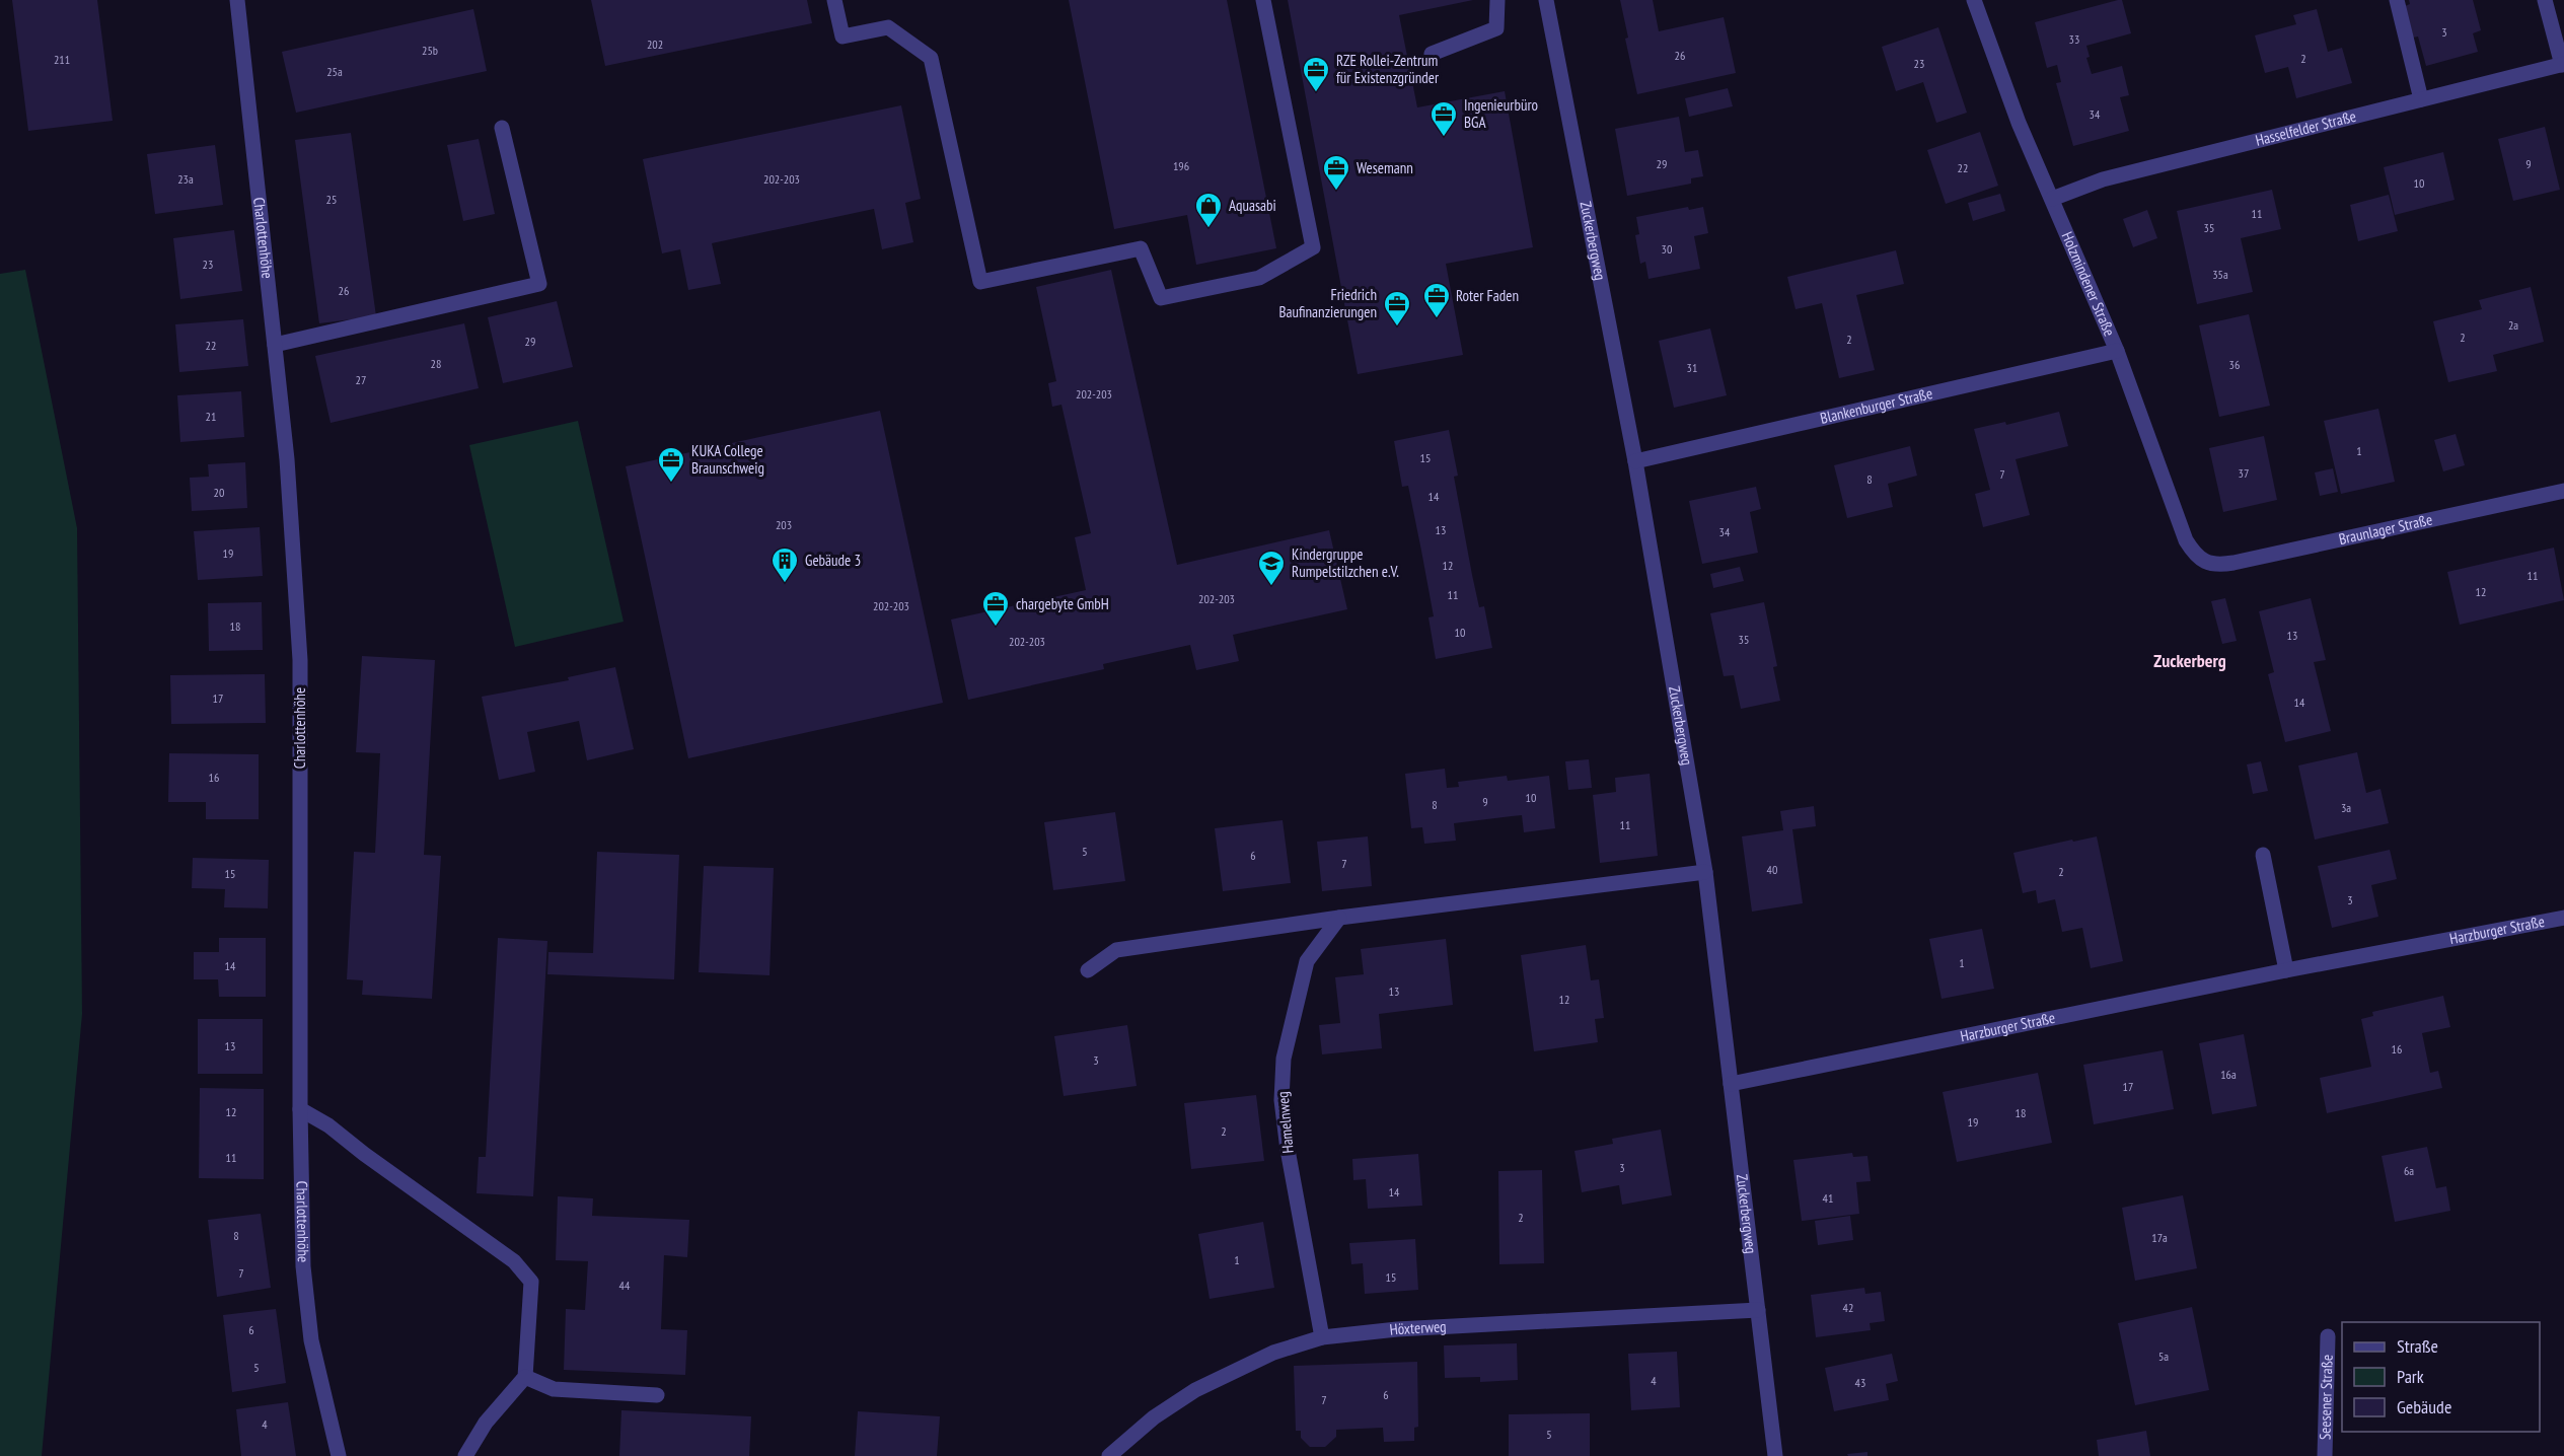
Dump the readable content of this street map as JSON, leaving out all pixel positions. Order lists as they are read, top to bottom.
{
  "streets": {
    "street": [
      "Hasselfelder Straße",
      "Charlottenhöhe",
      "Zuckerbergweg",
      "Holzmindener Straße",
      "Blankenburger Straße",
      "Braunlager Straße",
      "Harzburger Straße",
      "Hamelnweg",
      "Höxterweg",
      "Seesener Straße"
    ]
  },
  "crossings": [
    ["Hasselfelder Straße", "Holzmindener Straße"],
    ["Zuckerbergweg", "Blankenburger Straße"],
    ["Zuckerbergweg", "Harzburger Straße"],
    ["Zuckerbergweg", "Höxterweg"],
    ["Holzmindener Straße", "Blankenburger Straße"],
    ["Holzmindener Straße", "Braunlager Straße"],
    ["Hamelnweg", "Höxterweg"]
  ],
  "districts": ["Zuckerberg"],
  "places": {
    "office": [
      "RZE Rollei-Zentrum für Existenzgründer",
      "Ingenieurbüro BGA",
      "Wesemann",
      "Roter Faden",
      "Friedrich Baufinanzierungen",
      "KUKA College Braunschweig",
      "chargebyte GmbH"
    ],
    "shop": ["Aquasabi"],
    "building": ["Gebäude 3"],
    "school or university": ["Kindergruppe Rumpelstilzchen e.V."]
  },
  "house_numbers": [
    "3",
    "33",
    "202",
    "25b",
    "26",
    "2",
    "211",
    "23",
    "25a",
    "34",
    "29",
    "9",
    "196",
    "22",
    "23a",
    "202-203",
    "10",
    "25",
    "11",
    "35",
    "30",
    "23",
    "35a",
    "26",
    "2a",
    "2",
    "2",
    "29",
    "22",
    "28",
    "36",
    "31",
    "27",
    "202-203",
    "21",
    "1",
    "15",
    "37",
    "7",
    "8",
    "20",
    "14",
    "203",
    "13",
    "34",
    "19",
    "12",
    "11",
    "12",
    "11",
    "202-203",
    "202-203",
    "18",
    "10",
    "13",
    "35",
    "202-203",
    "17",
    "14",
    "16",
    "10",
    "9",
    "8",
    "3a",
    "11",
    "5",
    "6",
    "7",
    "40",
    "2",
    "15",
    "3",
    "1",
    "14",
    "13",
    "12",
    "13",
    "16",
    "3",
    "16a",
    "17",
    "12",
    "18",
    "19",
    "2",
    "11",
    "3",
    "6a",
    "14",
    "41",
    "2",
    "8",
    "17a",
    "1",
    "7",
    "15",
    "44",
    "42",
    "6",
    "5a",
    "5",
    "4",
    "43",
    "6",
    "7",
    "4",
    "5"
  ],
  "legend": ["Straße", "Park", "Gebäude"]
}
